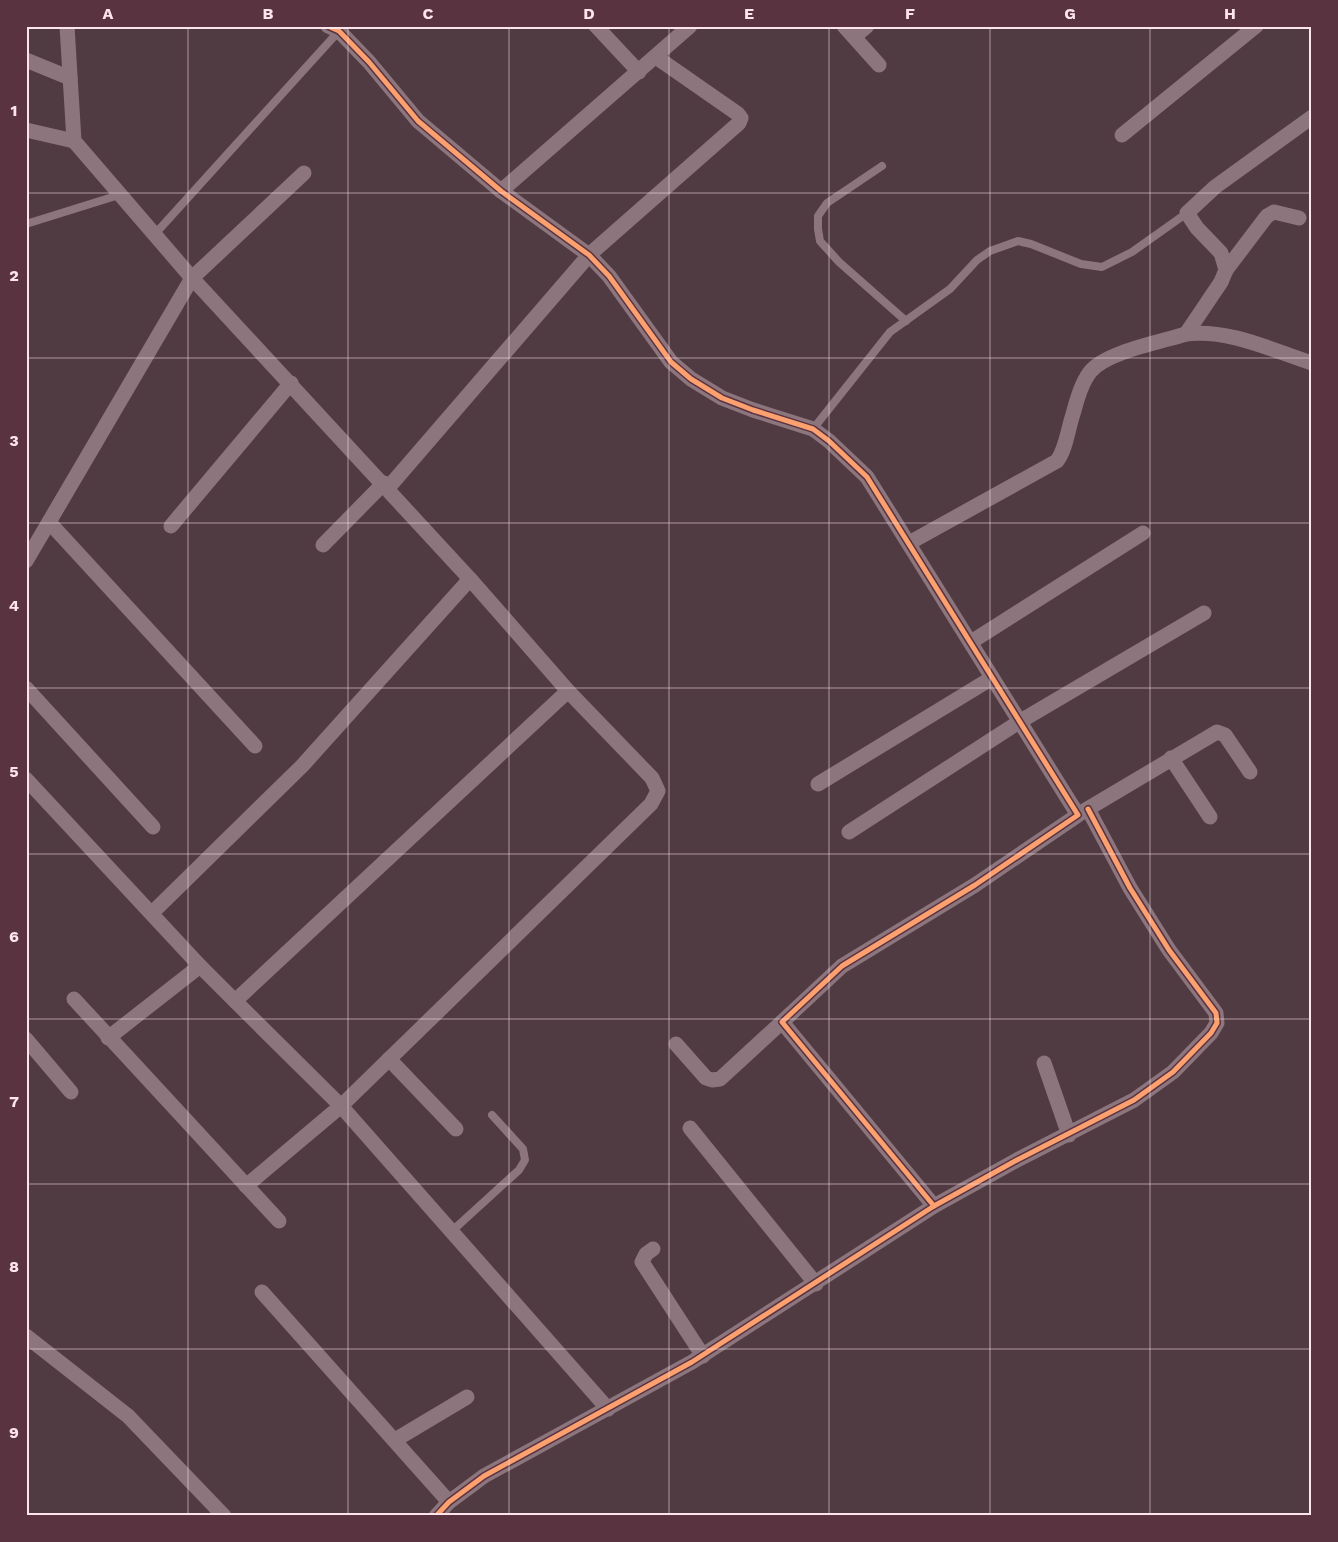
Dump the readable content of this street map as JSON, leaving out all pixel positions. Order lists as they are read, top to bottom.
{
  "grid": {
    "columns": [
      "A",
      "B",
      "C",
      "D",
      "E",
      "F",
      "G",
      "H"
    ],
    "rows": [
      "1",
      "2",
      "3",
      "4",
      "5",
      "6",
      "7",
      "8",
      "9"
    ]
  }
}
